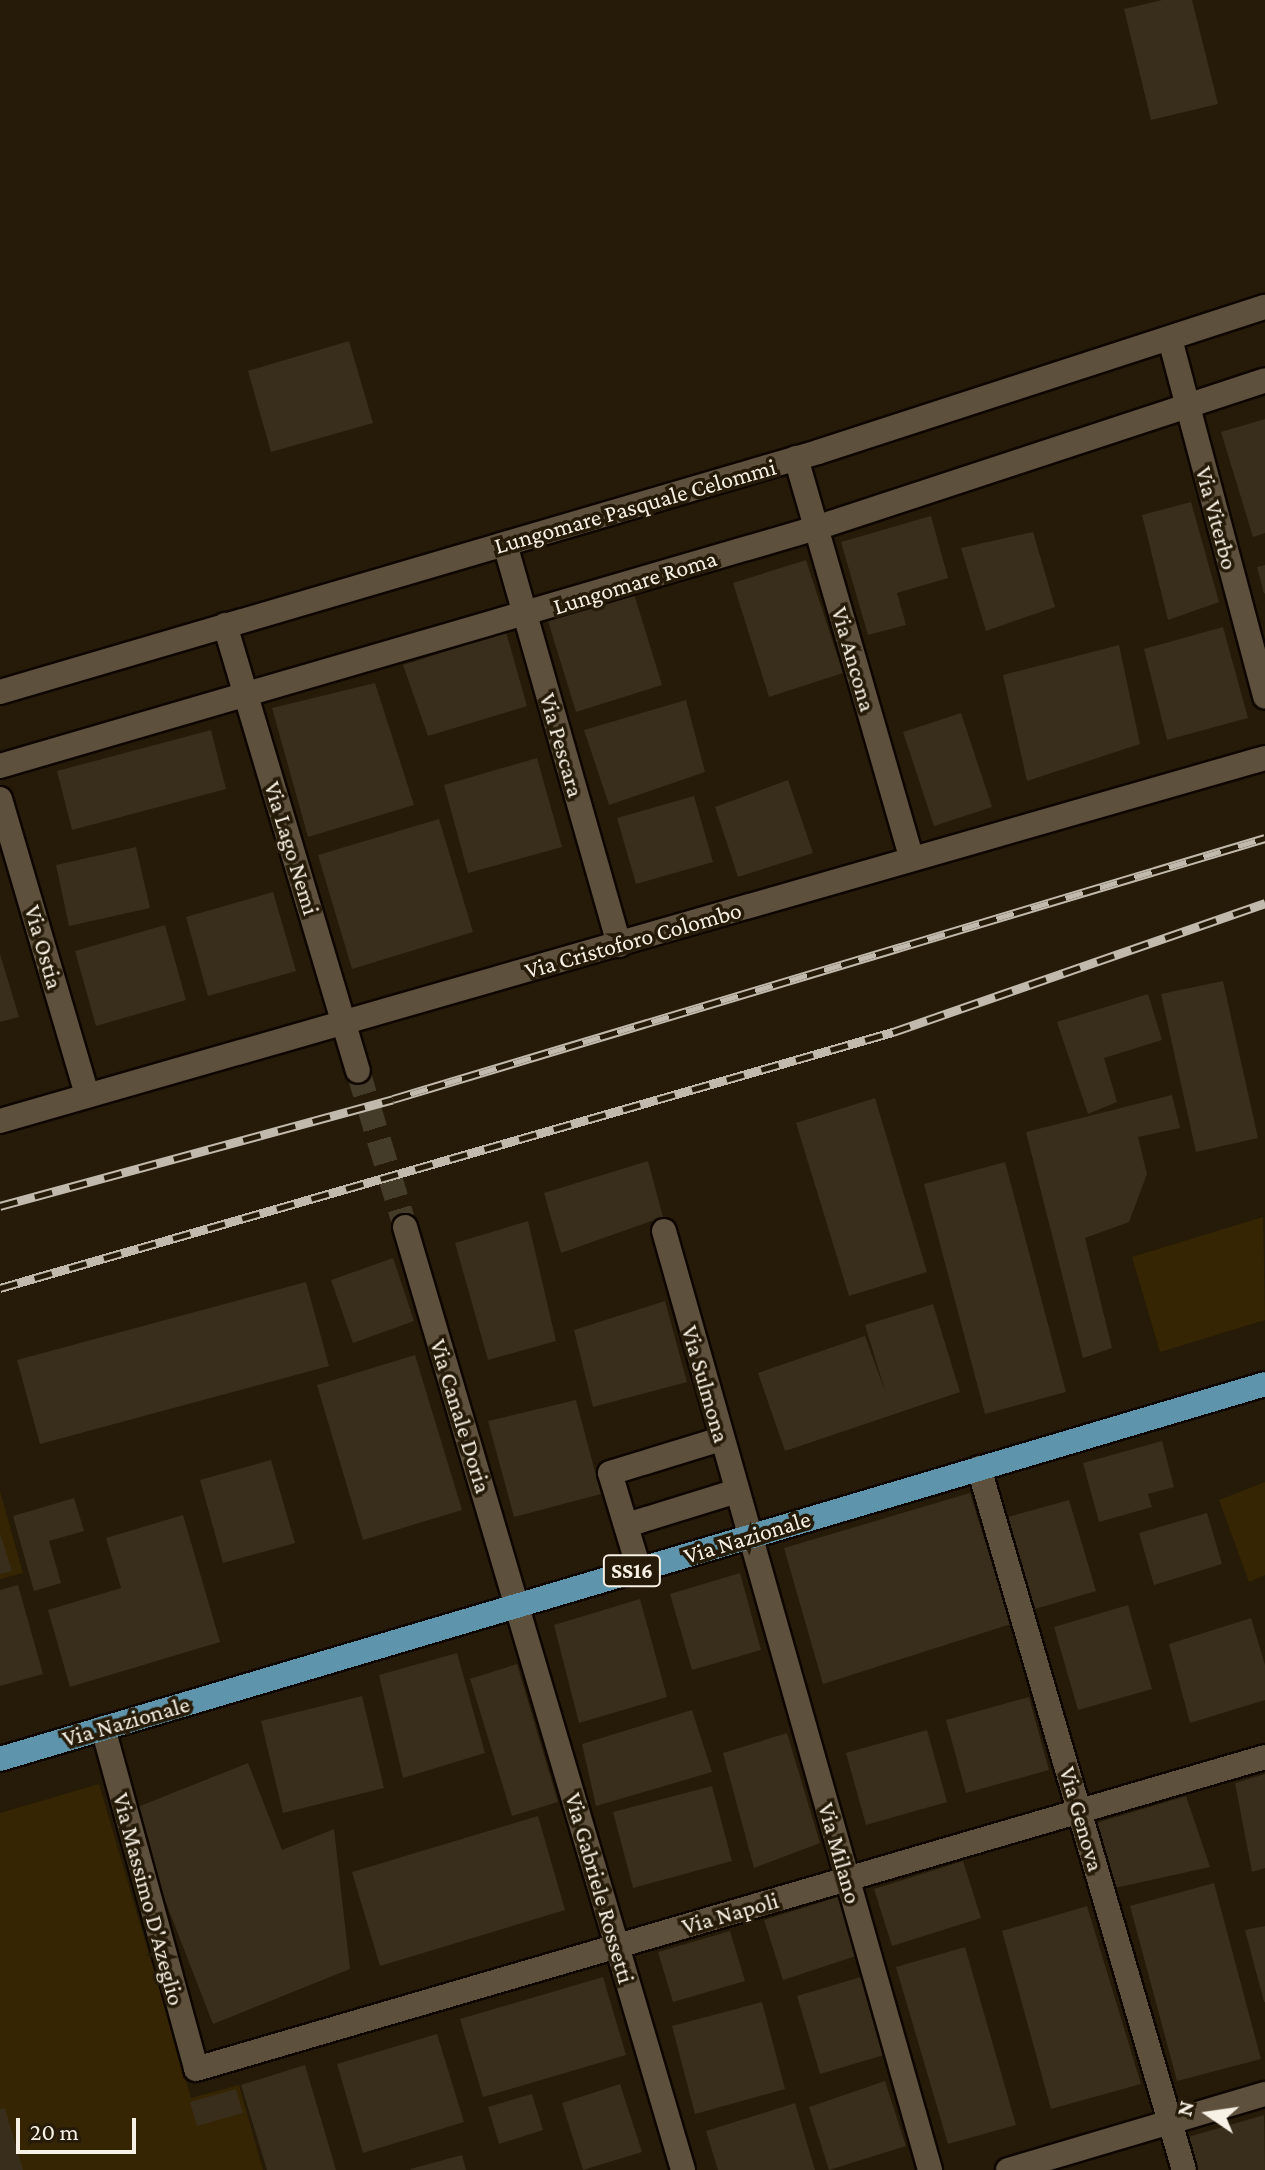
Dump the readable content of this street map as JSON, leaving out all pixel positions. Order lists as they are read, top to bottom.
{
  "streets": {
    "main road": ["Via Nazionale", "SS16"],
    "street": [
      "Lungomare Pasquale Celommi",
      "Via Viterbo",
      "Lungomare Roma",
      "Via Ancona",
      "Via Pescara",
      "Via Lago Nemi",
      "Via Cristoforo Colombo",
      "Via Ostia",
      "Via Sulmona",
      "Via Canale Doria",
      "Via Genova",
      "Via Milano",
      "Via Gabriele Rossetti",
      "Via Massimo D'Azeglio",
      "Via Napoli"
    ]
  },
  "crossings": [
    ["Lungomare Pasquale Celommi", "Via Viterbo"],
    ["Lungomare Pasquale Celommi", "Via Ancona"],
    ["Lungomare Pasquale Celommi", "Via Pescara"],
    ["Lungomare Pasquale Celommi", "Via Lago Nemi"],
    ["Via Viterbo", "Lungomare Roma"],
    ["Lungomare Roma", "Via Ancona"],
    ["Lungomare Roma", "Via Pescara"],
    ["Lungomare Roma", "Via Lago Nemi"],
    ["Via Ancona", "Via Cristoforo Colombo"],
    ["Via Pescara", "Via Cristoforo Colombo"],
    ["Via Lago Nemi", "Via Cristoforo Colombo"],
    ["Via Cristoforo Colombo", "Via Ostia"],
    ["Via Sulmona", "Via Nazionale"],
    ["Via Sulmona", "Via Milano"],
    ["Via Canale Doria", "Via Nazionale"],
    ["Via Canale Doria", "Via Gabriele Rossetti"],
    ["Via Nazionale", "Via Genova"],
    ["Via Nazionale", "Via Milano"],
    ["Via Nazionale", "Via Gabriele Rossetti"],
    ["Via Nazionale", "Via Massimo D'Azeglio"],
    ["Via Genova", "Via Napoli"],
    ["Via Milano", "Via Napoli"],
    ["Via Gabriele Rossetti", "Via Napoli"],
    ["Via Massimo D'Azeglio", "Via Napoli"]
  ],
  "scale_bar": "20 m",
  "north": "left"
}
